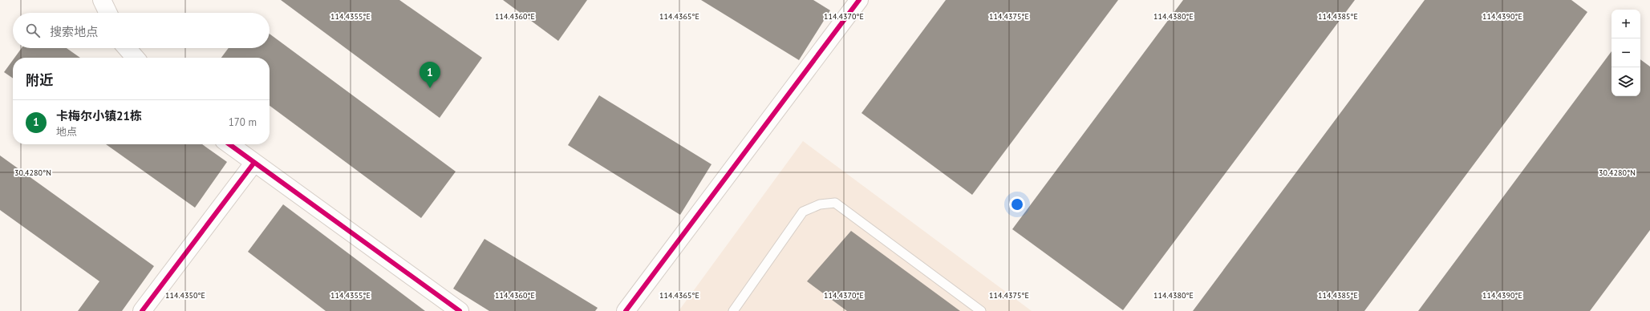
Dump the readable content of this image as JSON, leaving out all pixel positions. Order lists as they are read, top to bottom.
{
  "page": {
    "map_buttons": ["+", "−"],
    "search": "搜索地点",
    "heading": "附近",
    "pins": "1",
    "list": [
      {
        "mark": "1",
        "name": "卡梅尔小镇21栋",
        "note": "地点",
        "value": "170 m"
      }
    ]
  },
  "coordinates": [
    "114.4355°E",
    "114.4360°E",
    "114.4365°E",
    "114.4370°E",
    "114.4375°E",
    "114.4380°E",
    "114.4385°E",
    "114.4390°E",
    "30.4280°N",
    "114.4350°E"
  ]
}
